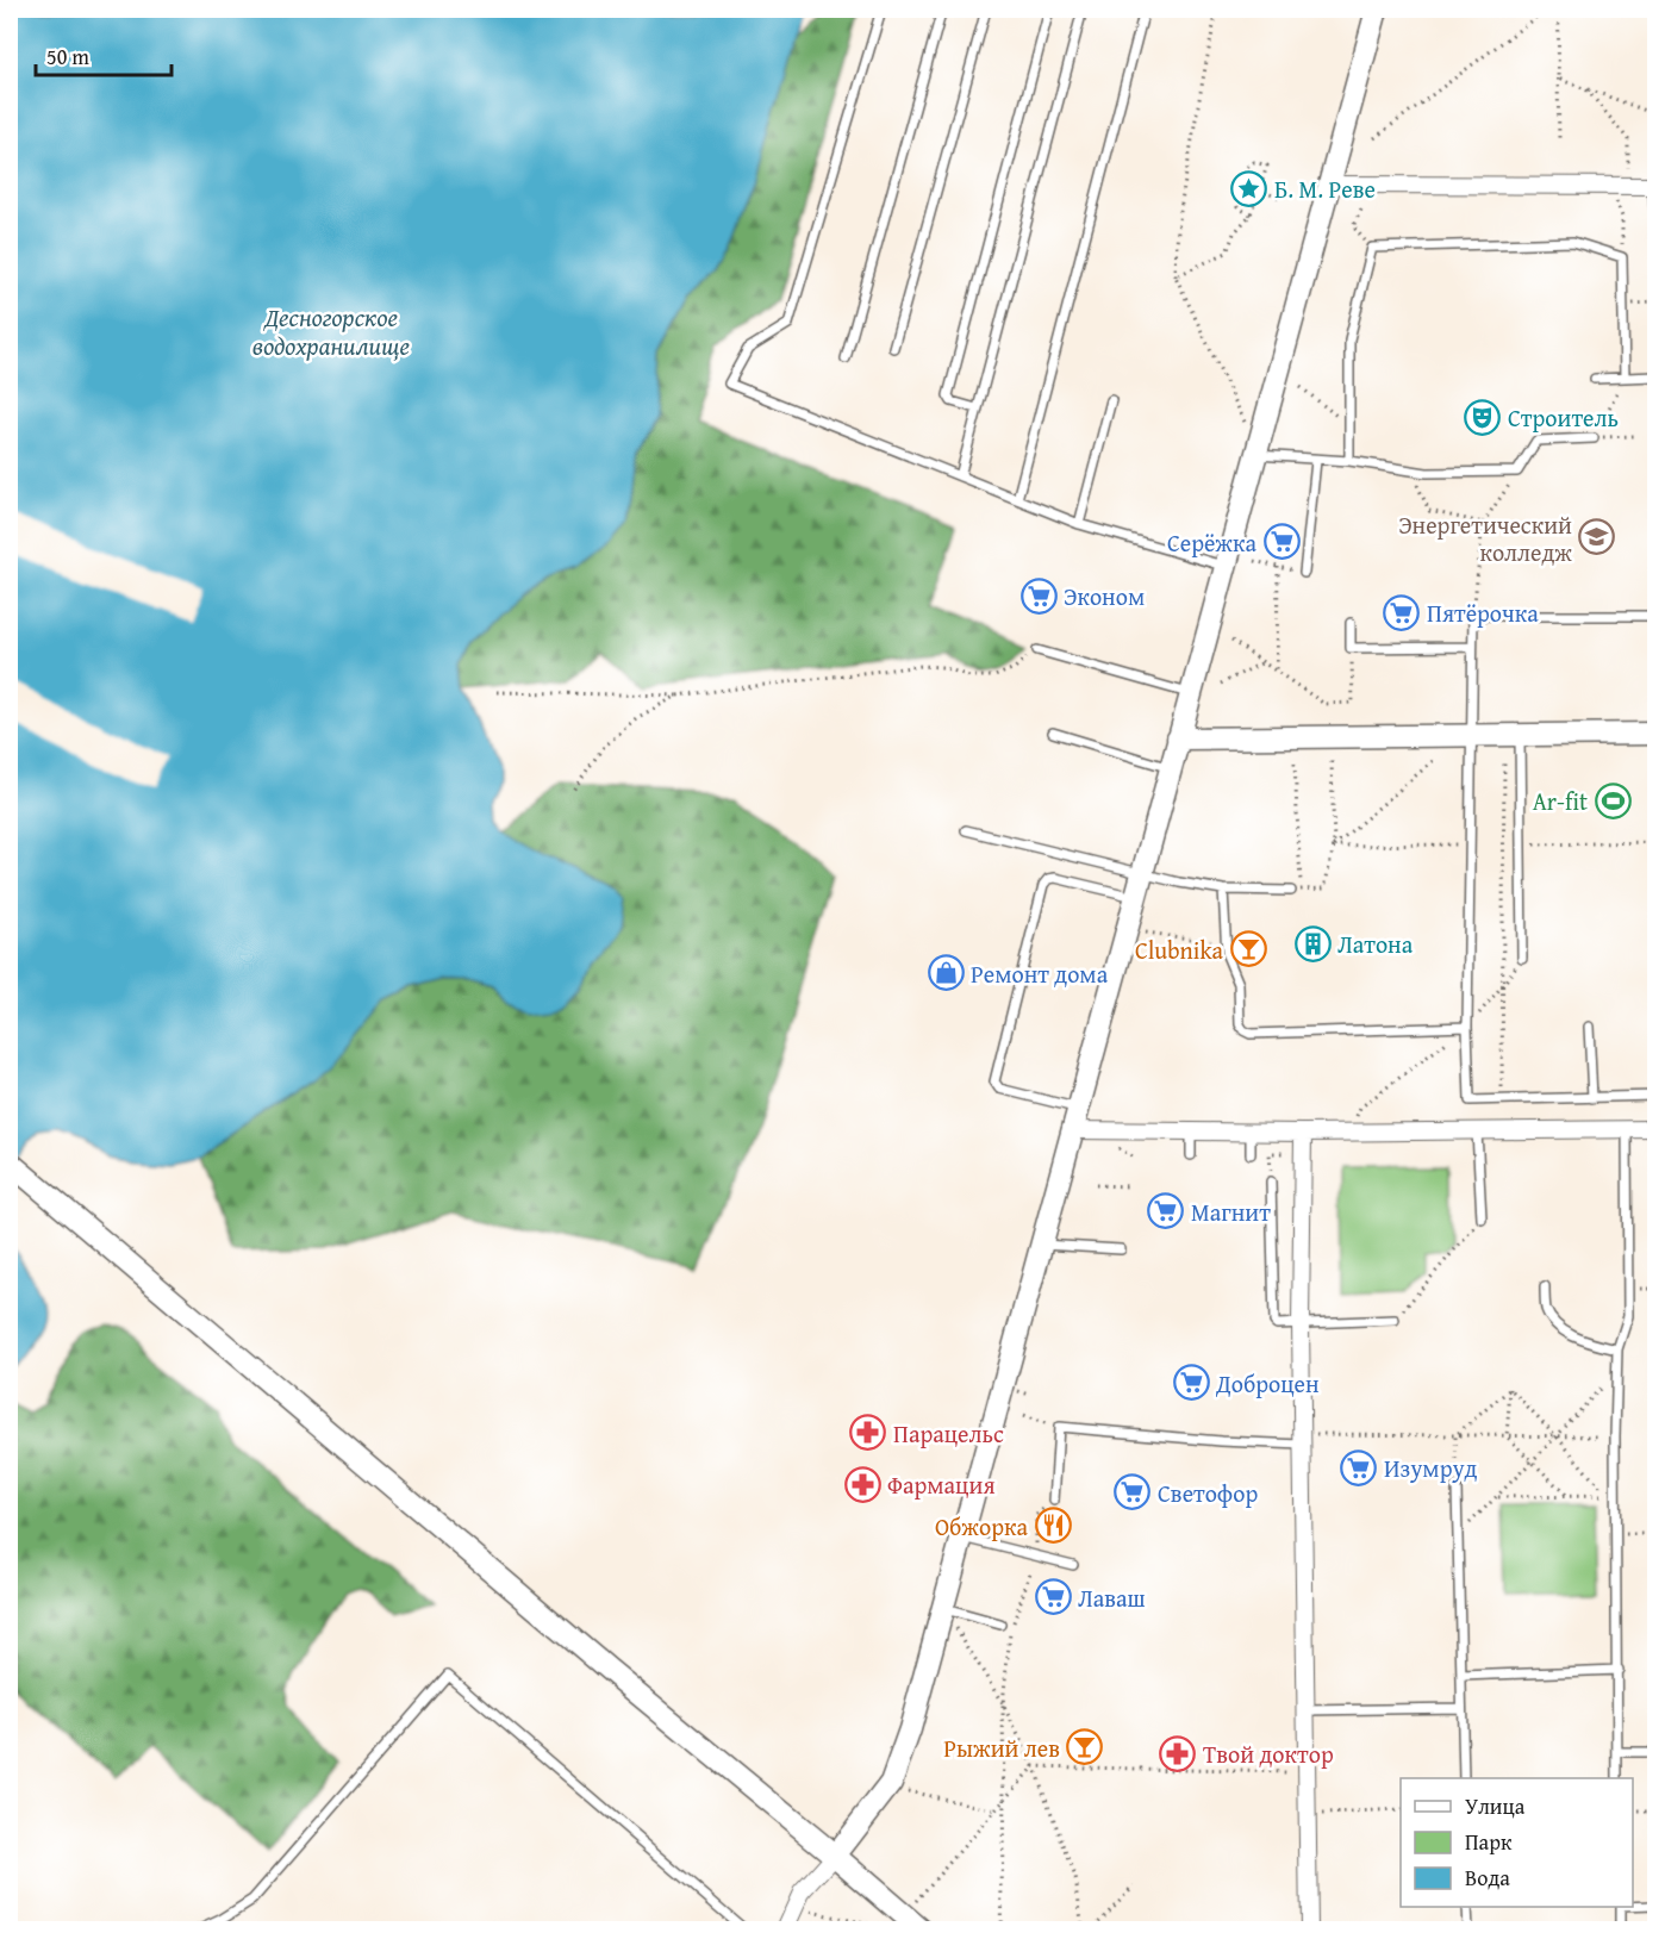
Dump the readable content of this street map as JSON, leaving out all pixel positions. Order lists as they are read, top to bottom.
{
  "water": ["Десногорское водохранилище"],
  "places": {
    "place": ["Б. М. Реве"],
    "theatre": ["Строитель"],
    "school or university": ["Энергетический колледж"],
    "supermarket": [
      "Серёжка",
      "Эконом",
      "Пятёрочка",
      "Магнит",
      "Доброцен",
      "Изумруд",
      "Светофор",
      "Лаваш"
    ],
    "sports": ["Ar-fit"],
    "building": ["Латона"],
    "bar": ["Clubnika", "Рыжий лев"],
    "shop": ["Ремонт дома"],
    "pharmacy": ["Парацельс", "Фармация", "Твой доктор"],
    "restaurant": ["Обжорка"]
  },
  "legend": ["Улица", "Парк", "Вода"],
  "scale_bar": "50 m"
}
